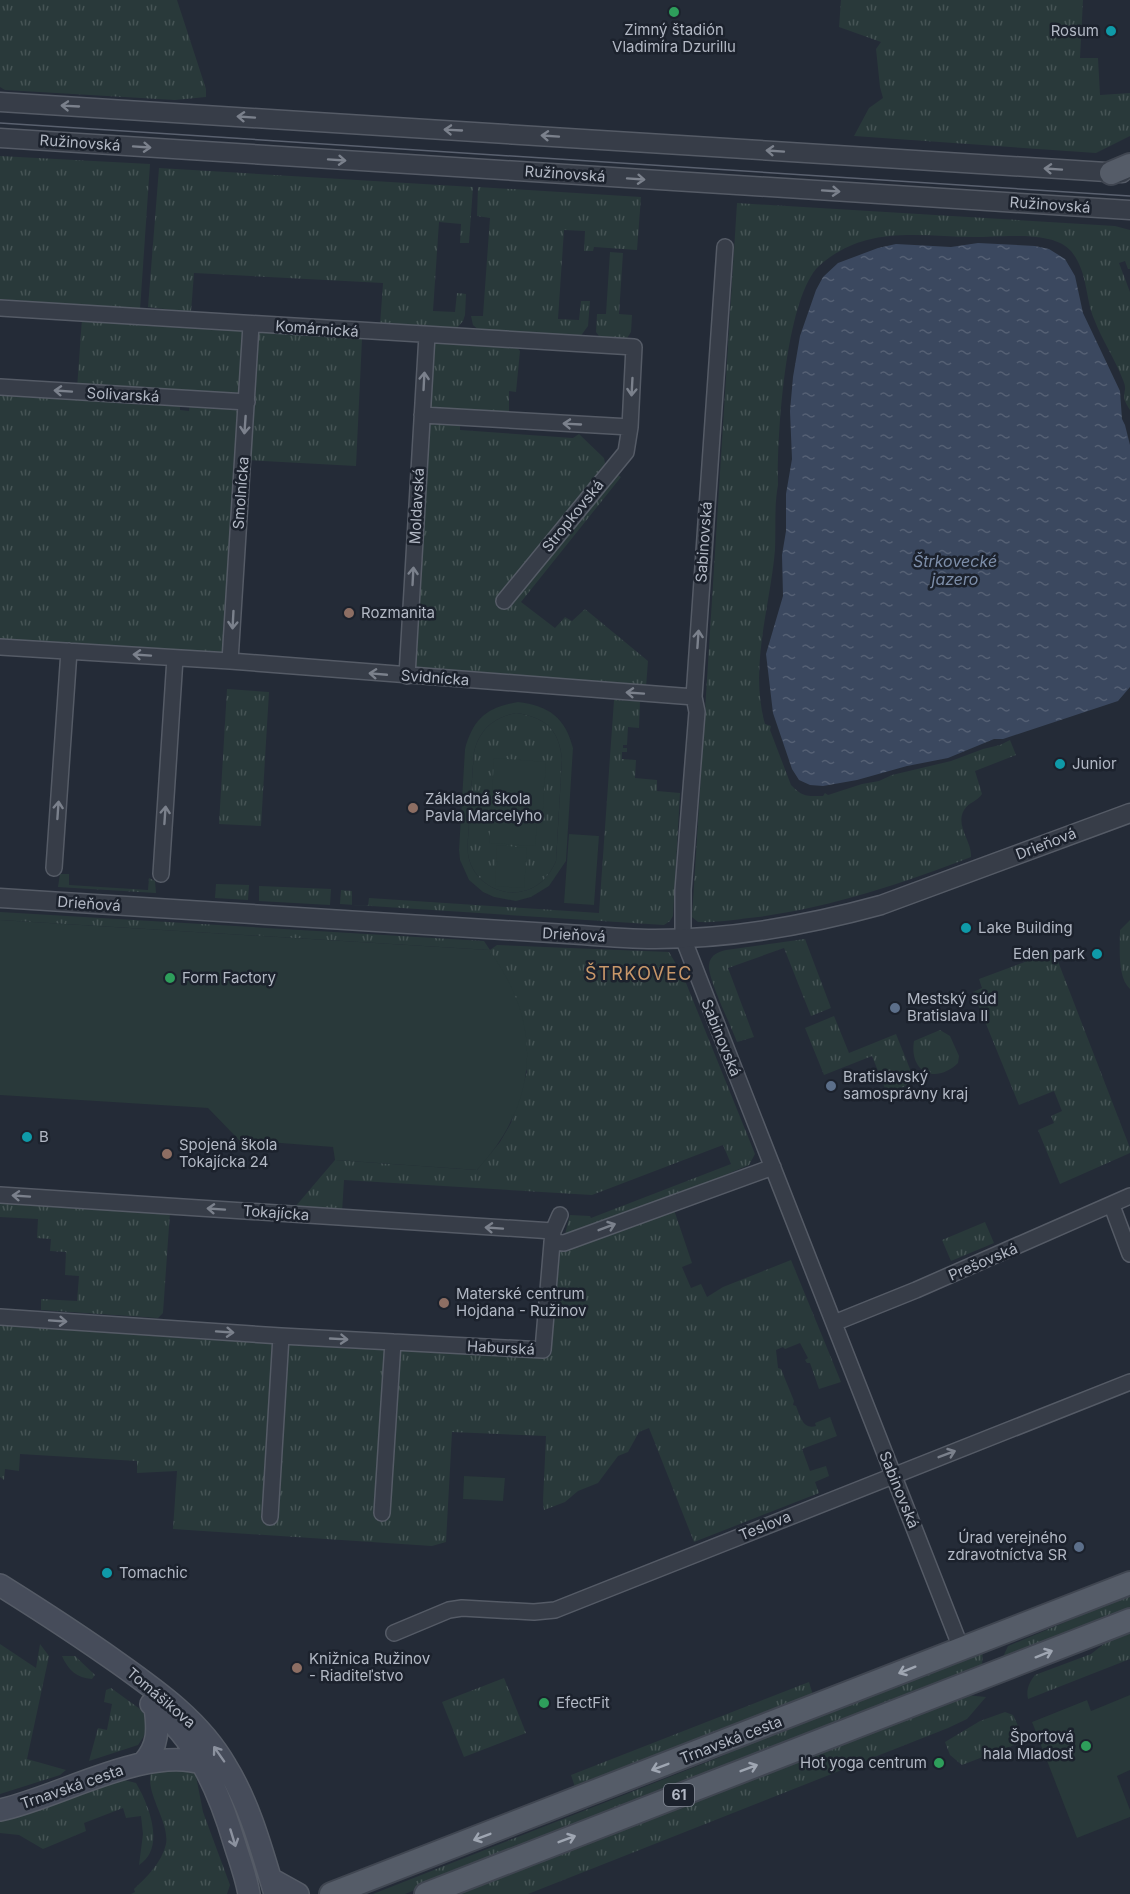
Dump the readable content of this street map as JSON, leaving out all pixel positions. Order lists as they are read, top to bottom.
{
  "streets": {
    "main road": ["Tomášikova", "Trnavská cesta", "61"],
    "street": [
      "Ružinovská",
      "Komárnická",
      "Solivarská",
      "Smolnícka",
      "Moldavská",
      "Stropkovská",
      "Sabinovská",
      "Svidnícka",
      "Drieňová",
      "Tokajícka",
      "Prešovská",
      "Haburská",
      "Teslova"
    ]
  },
  "crossings": [
    ["Komárnická", "Smolnícka"],
    ["Komárnická", "Moldavská"],
    ["Komárnická", "Stropkovská"],
    ["Solivarská", "Smolnícka"],
    ["Smolnícka", "Svidnícka"],
    ["Moldavská", "Svidnícka"],
    ["Sabinovská", "Svidnícka"],
    ["Sabinovská", "Drieňová"],
    ["Sabinovská", "Tokajícka"],
    ["Sabinovská", "Prešovská"],
    ["Sabinovská", "Teslova"],
    ["Sabinovská", "Trnavská cesta"],
    ["Tokajícka", "Haburská"],
    ["Tomášikova", "Trnavská cesta"]
  ],
  "one_way": [
    "Solivarská",
    "Smolnícka",
    "Moldavská",
    "Svidnícka",
    "Haburská"
  ],
  "districts": ["ŠTRKOVEC"],
  "water": ["Štrkovecké jazero"],
  "places": [
    "Zimný štadión Vladimíra Dzurillu",
    "Rosum",
    "Rozmanita",
    "Junior",
    "Základná škola Pavla Marcelyho",
    "Lake Building",
    "Eden park",
    "Form Factory",
    "Mestský súd Bratislava II",
    "Bratislavský samosprávny kraj",
    "B",
    "Spojená škola Tokajícka 24",
    "Materské centrum Hojdana - Ružinov",
    "Úrad verejného zdravotníctva SR",
    "Tomachic",
    "Knižnica Ružinov - Riaditeľstvo",
    "EfectFit",
    "Športová hala Mladosť",
    "Hot yoga centrum"
  ]
}
